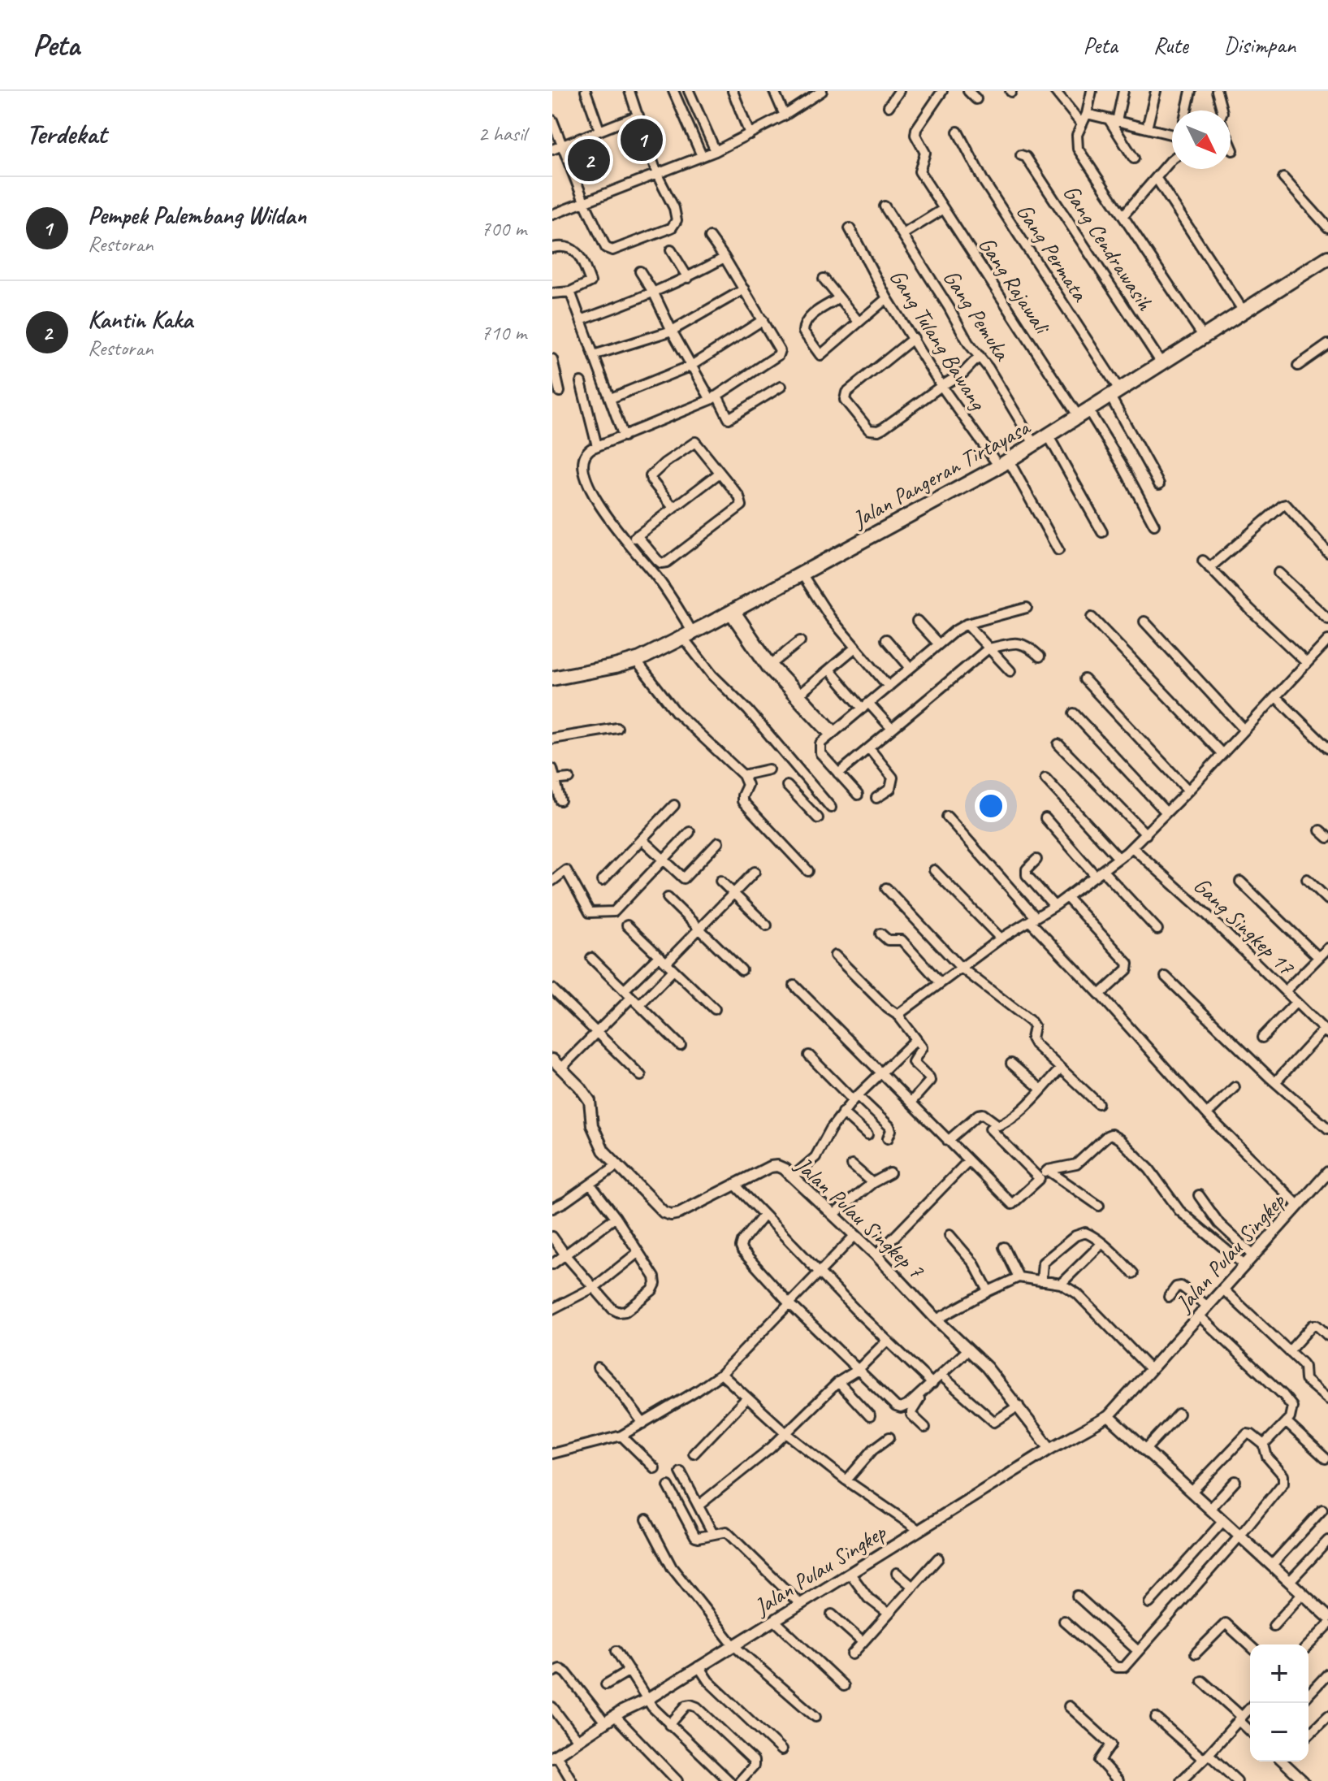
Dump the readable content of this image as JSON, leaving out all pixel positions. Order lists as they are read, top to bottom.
{
  "streets": {
    "main road": ["Jalan Pangeran Tirtayasa"],
    "street": [
      "Gang Cendrawasih",
      "Gang Permata",
      "Gang Rajawali",
      "Gang Pemuka",
      "Gang Tulang Bawang",
      "Gang Singkep 17",
      "Jalan Pulau Singkep 7",
      "Jalan Pulau Singkep"
    ]
  },
  "crossings": [
    ["Gang Cendrawasih", "Jalan Pangeran Tirtayasa"],
    ["Gang Permata", "Jalan Pangeran Tirtayasa"],
    ["Gang Rajawali", "Jalan Pangeran Tirtayasa"],
    ["Gang Pemuka", "Jalan Pangeran Tirtayasa"],
    ["Gang Tulang Bawang", "Jalan Pangeran Tirtayasa"],
    ["Jalan Pulau Singkep 7", "Jalan Pulau Singkep"]
  ],
  "north": "bottom right",
  "page": {
    "header": "Peta",
    "nav": ["Peta", "Rute", "Disimpan"],
    "heading": ["Terdekat", "2 hasil"],
    "pins": ["1", "2"],
    "list": [
      {
        "mark": "1",
        "name": "Pempek Palembang Wildan",
        "note": "Restoran",
        "value": "700 m"
      },
      {
        "mark": "2",
        "name": "Kantin Kaka",
        "note": "Restoran",
        "value": "710 m"
      }
    ],
    "map_buttons": ["+", "−"]
  }
}
